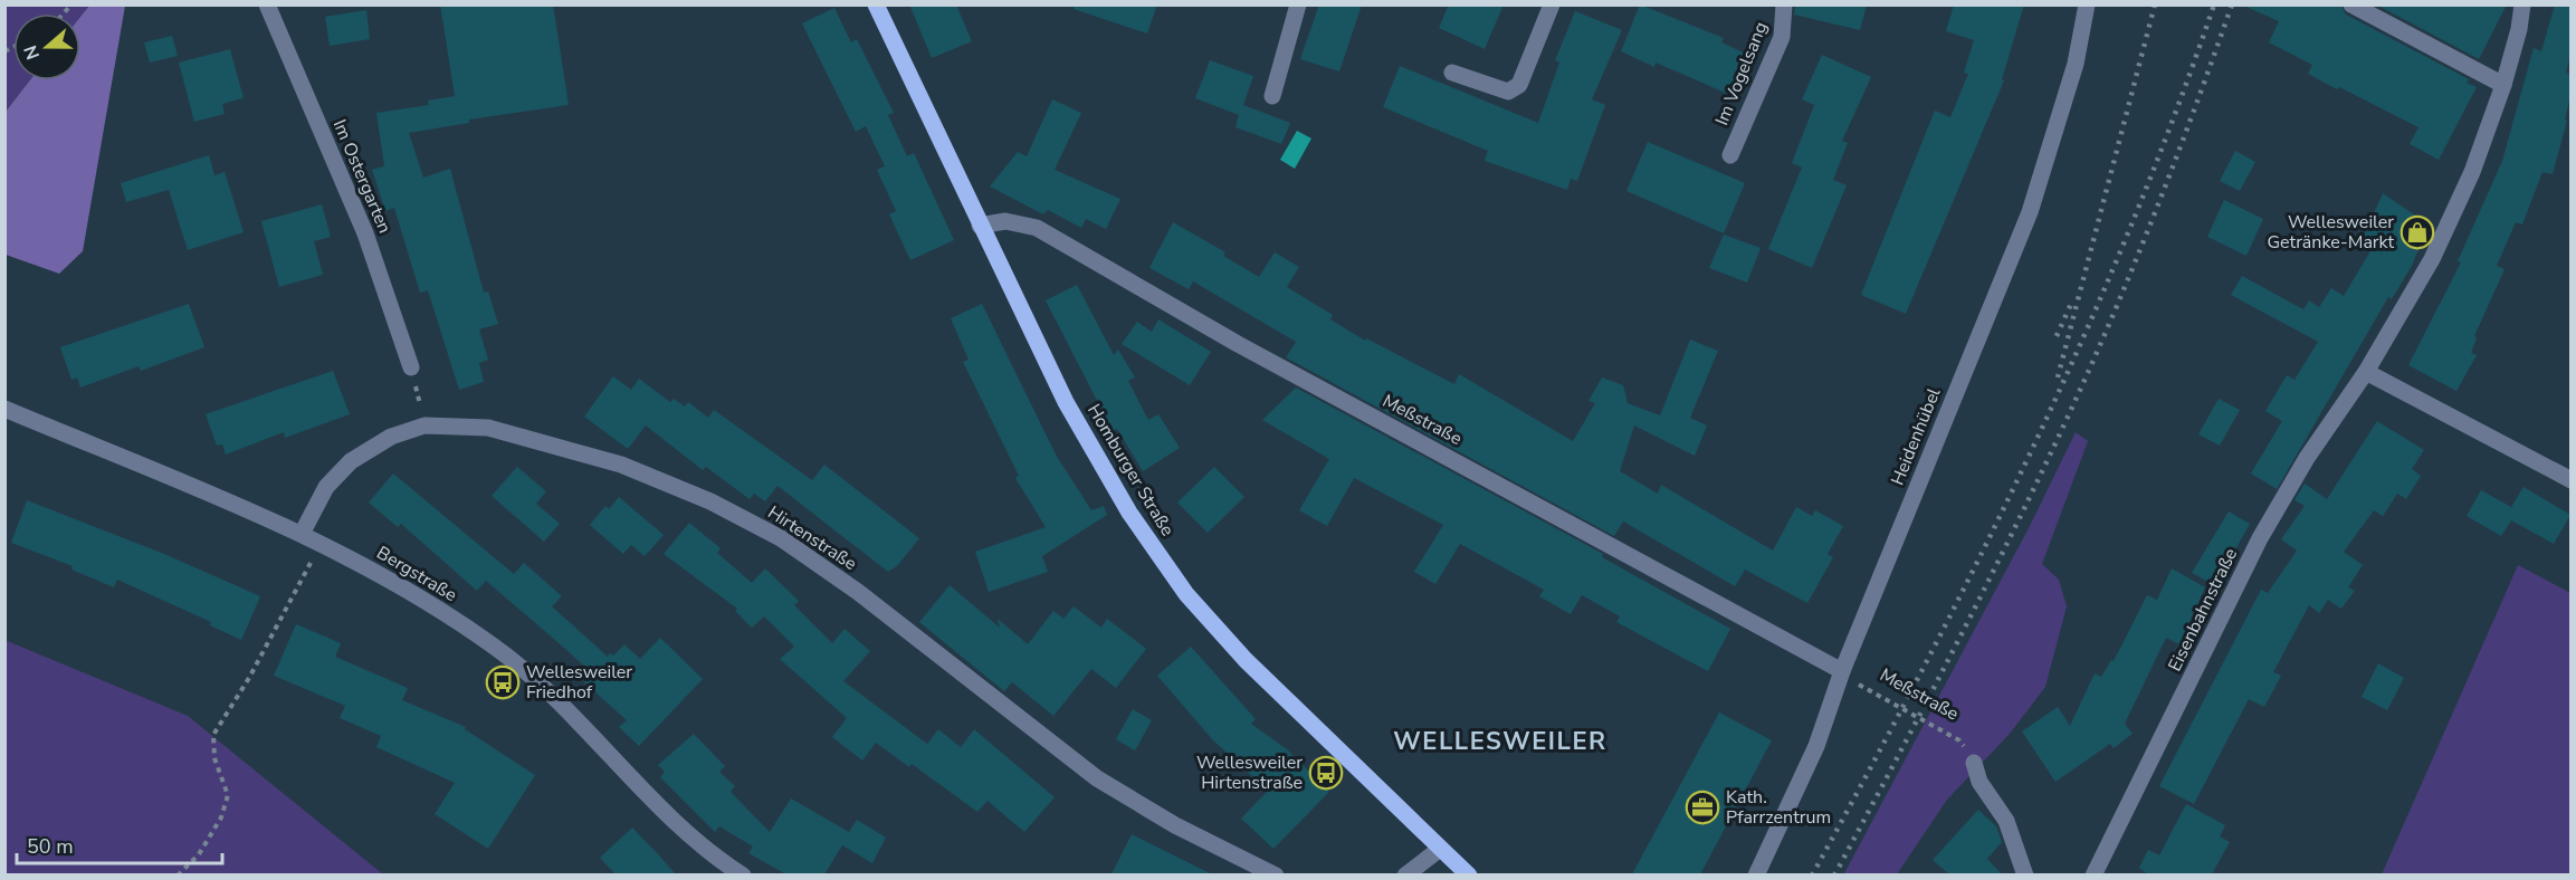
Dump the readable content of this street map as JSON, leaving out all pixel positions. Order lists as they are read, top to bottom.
{
  "streets": {
    "main road": ["Homburger Straße"],
    "street": [
      "Im Vogelsang",
      "Im Ostergarten",
      "Meßstraße",
      "Heidenhübel",
      "Hirtenstraße",
      "Bergstraße",
      "Eisenbahnstraße"
    ]
  },
  "crossings": [
    ["Meßstraße", "Heidenhübel"],
    ["Meßstraße", "Homburger Straße"],
    ["Hirtenstraße", "Bergstraße"]
  ],
  "districts": ["WELLESWEILER"],
  "places": {
    "shop": ["Wellesweiler Getränke-Markt"],
    "bus stop": ["Wellesweiler Friedhof", "Wellesweiler Hirtenstraße"],
    "office": ["Kath. Pfarrzentrum"]
  },
  "scale_bar": "50 m",
  "north": "left"
}
